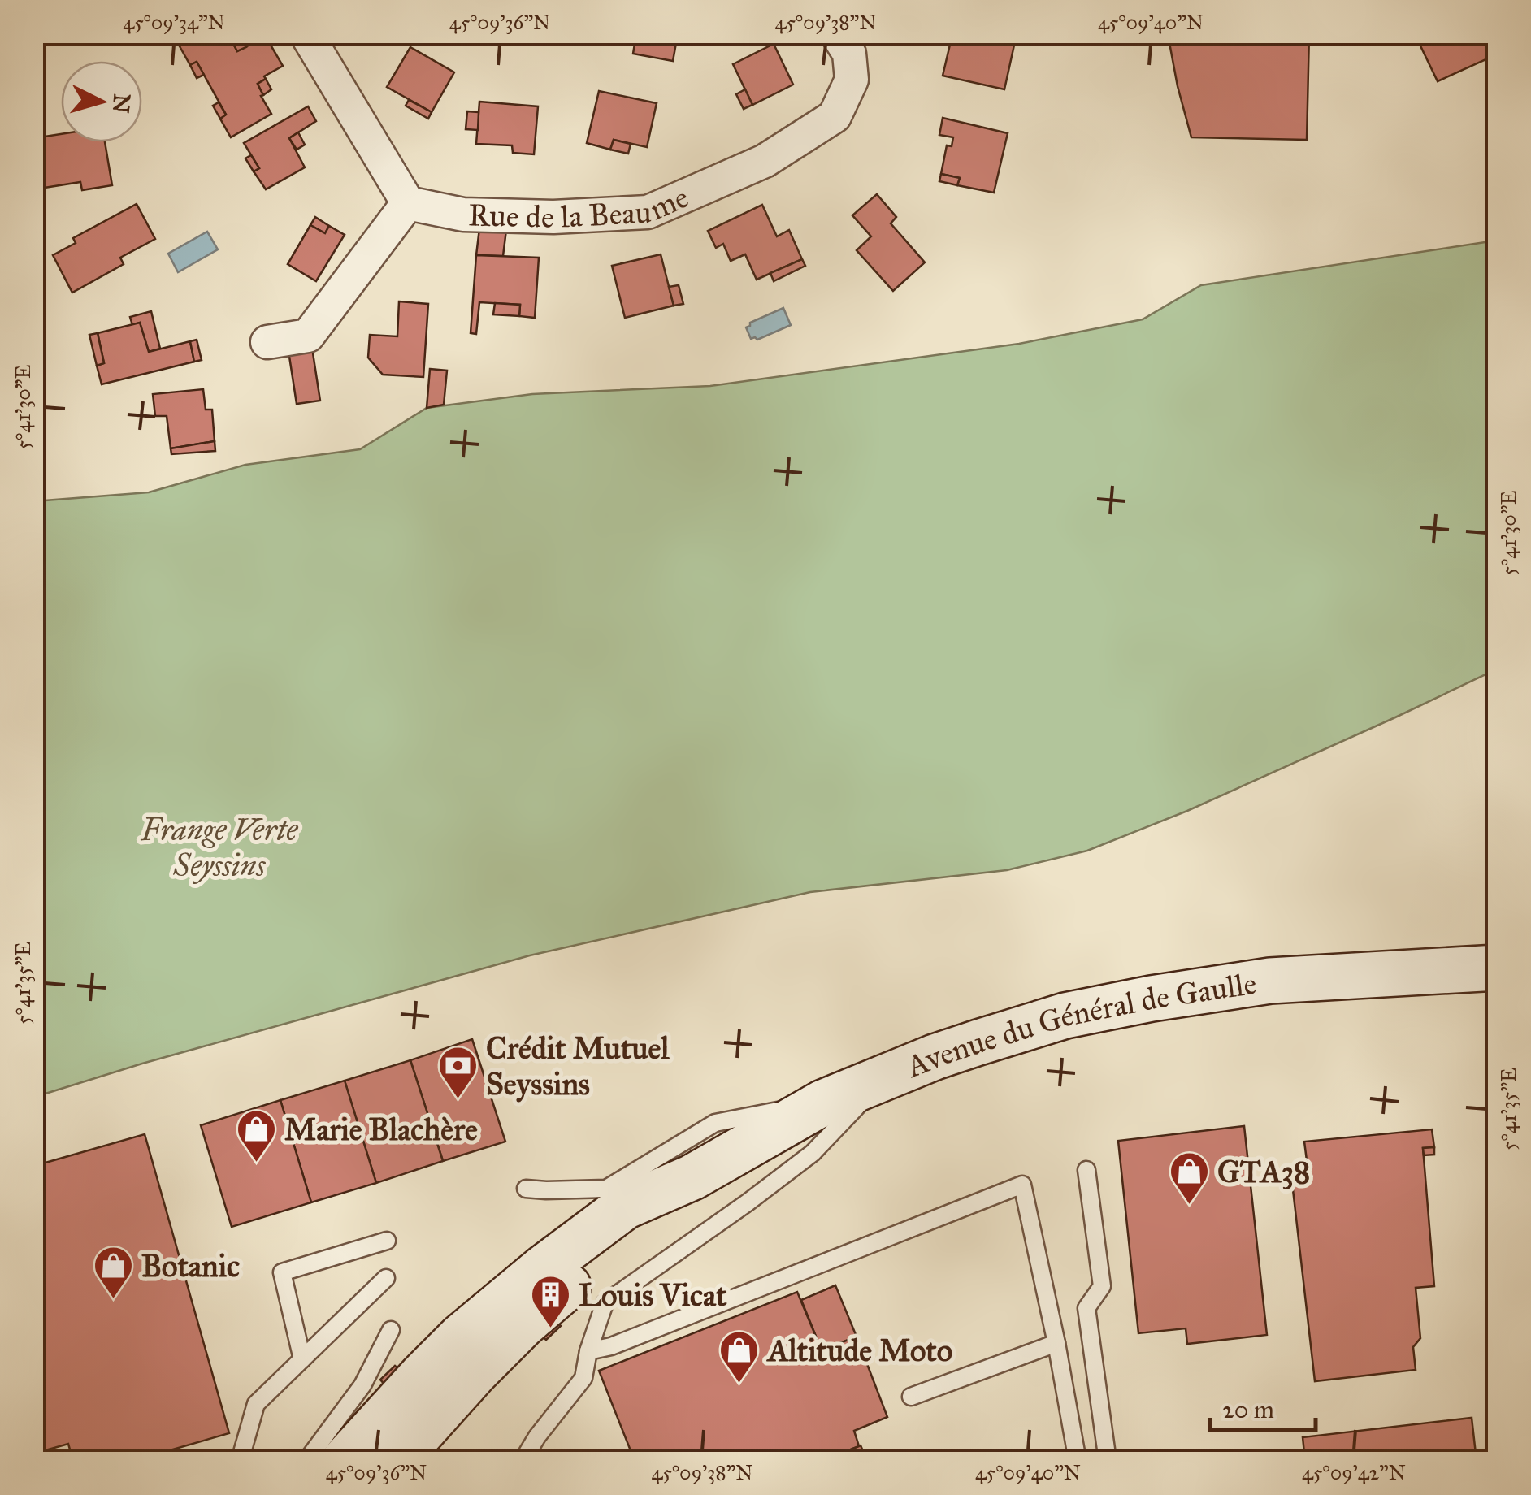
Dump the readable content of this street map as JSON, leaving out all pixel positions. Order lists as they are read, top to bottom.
{
  "streets": {
    "main road": ["Avenue du Général de Gaulle"],
    "street": ["Rue de la Beaume"]
  },
  "parks": ["Frange Verte Seyssins"],
  "places": {
    "bank": ["Crédit Mutuel Seyssins"],
    "shop": [
      "Marie Blachère",
      "GTA38",
      "Botanic",
      "Altitude Moto"
    ],
    "building": ["Louis Vicat"]
  },
  "scale_bar": "20 m",
  "north": "right",
  "coordinates": [
    "45°09'34\"N",
    "45°09'36\"N",
    "45°09'38\"N",
    "45°09'40\"N",
    "5°41'30\"E",
    "5°41'35\"E",
    "45°09'42\"N"
  ]
}
